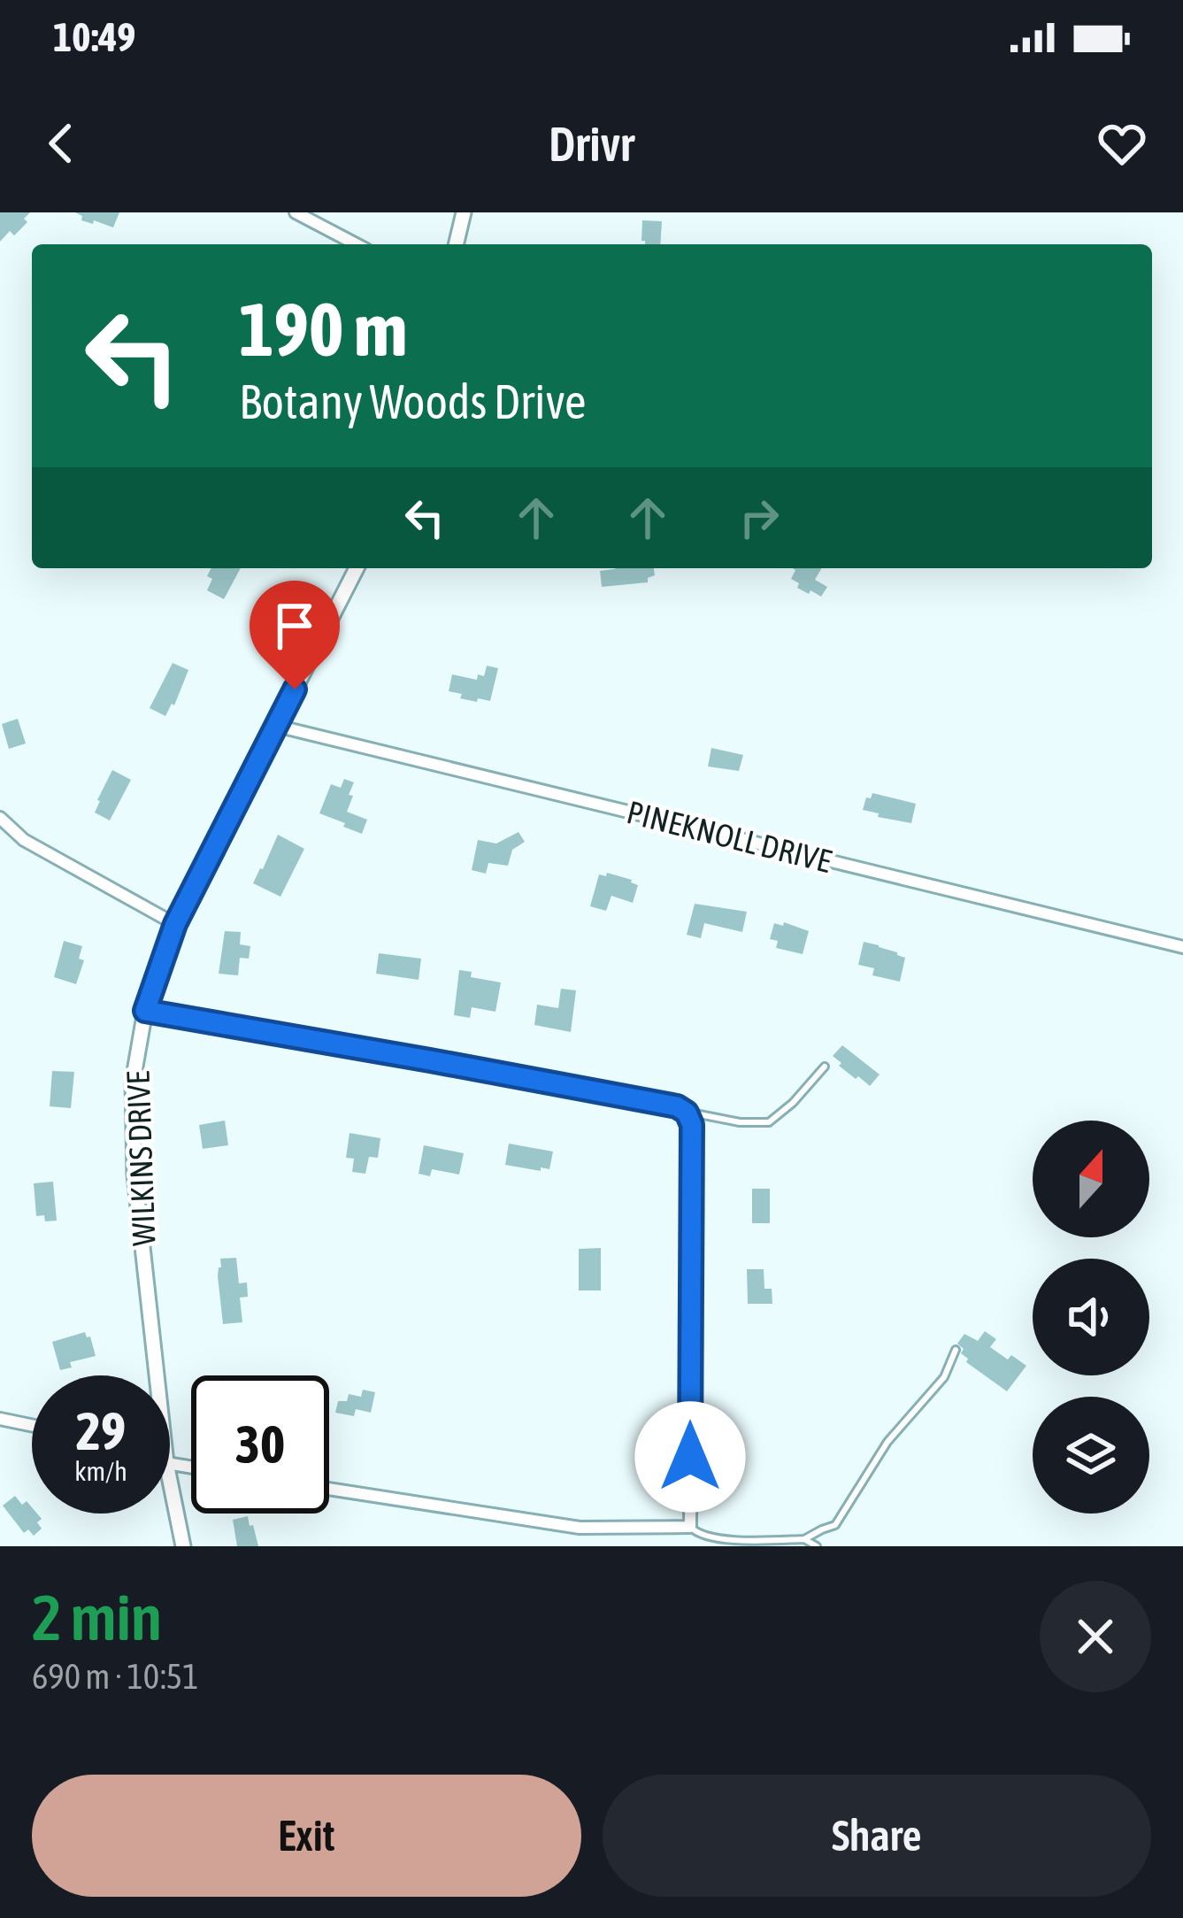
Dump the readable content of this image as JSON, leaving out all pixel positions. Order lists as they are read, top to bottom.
{
  "streets": {
    "street": ["PINEKNOLL DRIVE", "WILKINS DRIVE"]
  },
  "crossings": [
    ["PINEKNOLL DRIVE", "WILKINS DRIVE"]
  ],
  "north": "top",
  "page": {
    "status": "10:49",
    "header": "Drivr",
    "turn": ["190 m", "Botany Woods Drive"],
    "speed": "29 km/h",
    "limit": "30",
    "heading": ["2 min", "690 m · 10:51"],
    "buttons": ["Exit", "Share"]
  }
}
